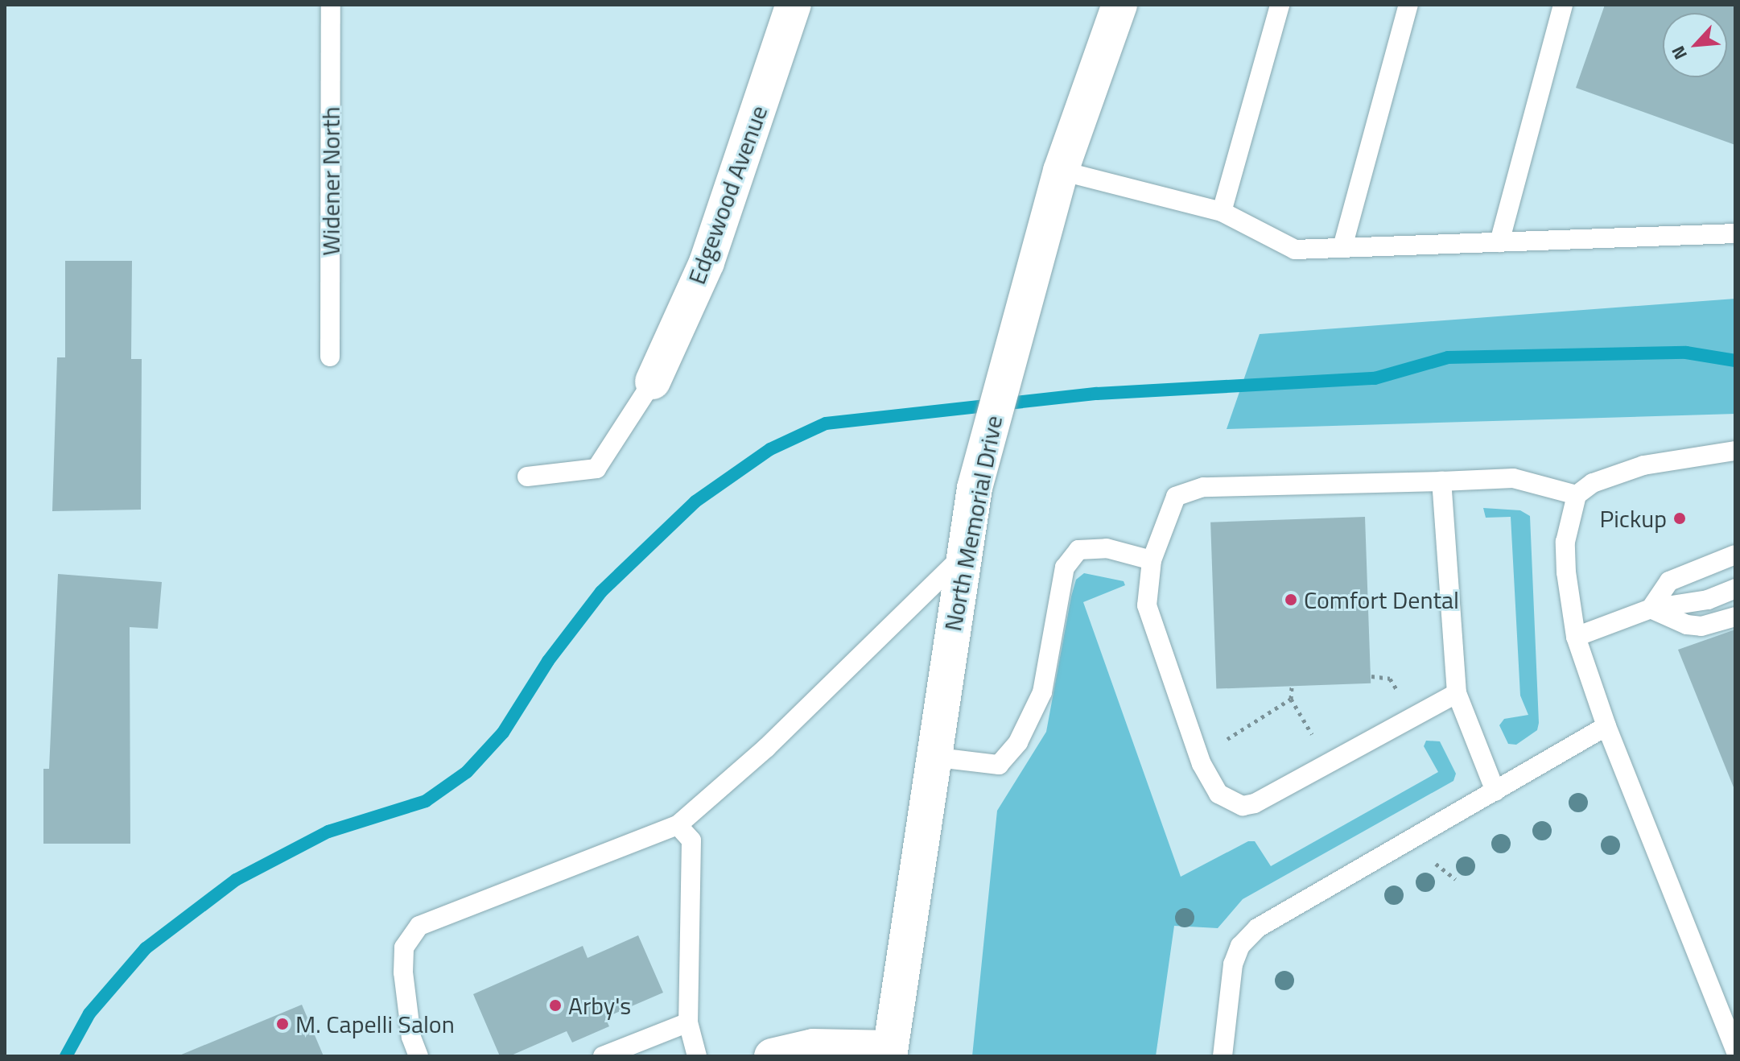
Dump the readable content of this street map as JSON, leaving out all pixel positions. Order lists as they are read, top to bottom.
{
  "streets": {
    "main road": ["Edgewood Avenue", "North Memorial Drive"],
    "lane": ["Widener North"]
  },
  "places": [
    "Pickup",
    "Comfort Dental",
    "Arby's",
    "M. Capelli Salon"
  ],
  "north": "bottom left"
}
